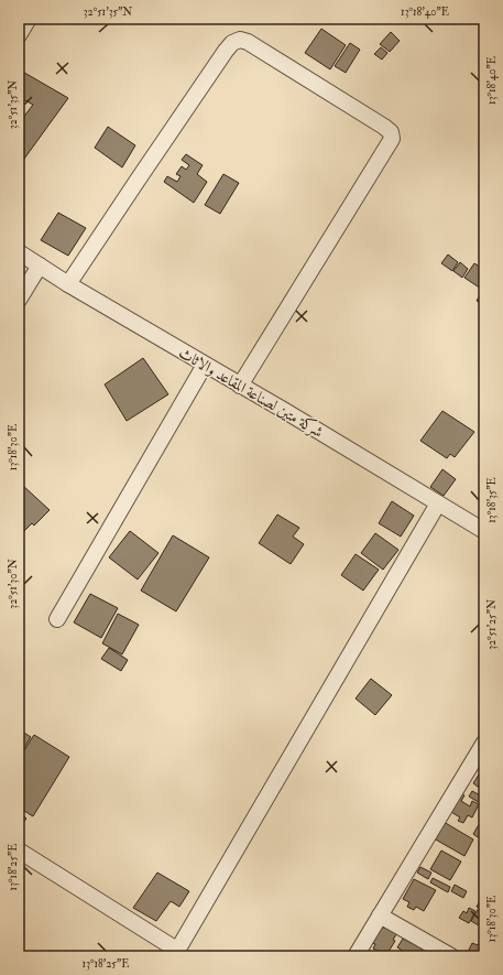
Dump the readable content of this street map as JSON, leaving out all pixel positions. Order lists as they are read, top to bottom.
{
  "streets": {
    "street": ["شركة متين لصناعة المقاعد والاثاث"]
  },
  "coordinates": [
    "32°51'35\"N",
    "13°18'40\"E",
    "13°18'30\"E",
    "13°18'35\"E",
    "32°51'30\"N",
    "32°51'25\"N",
    "13°18'25\"E"
  ]
}
